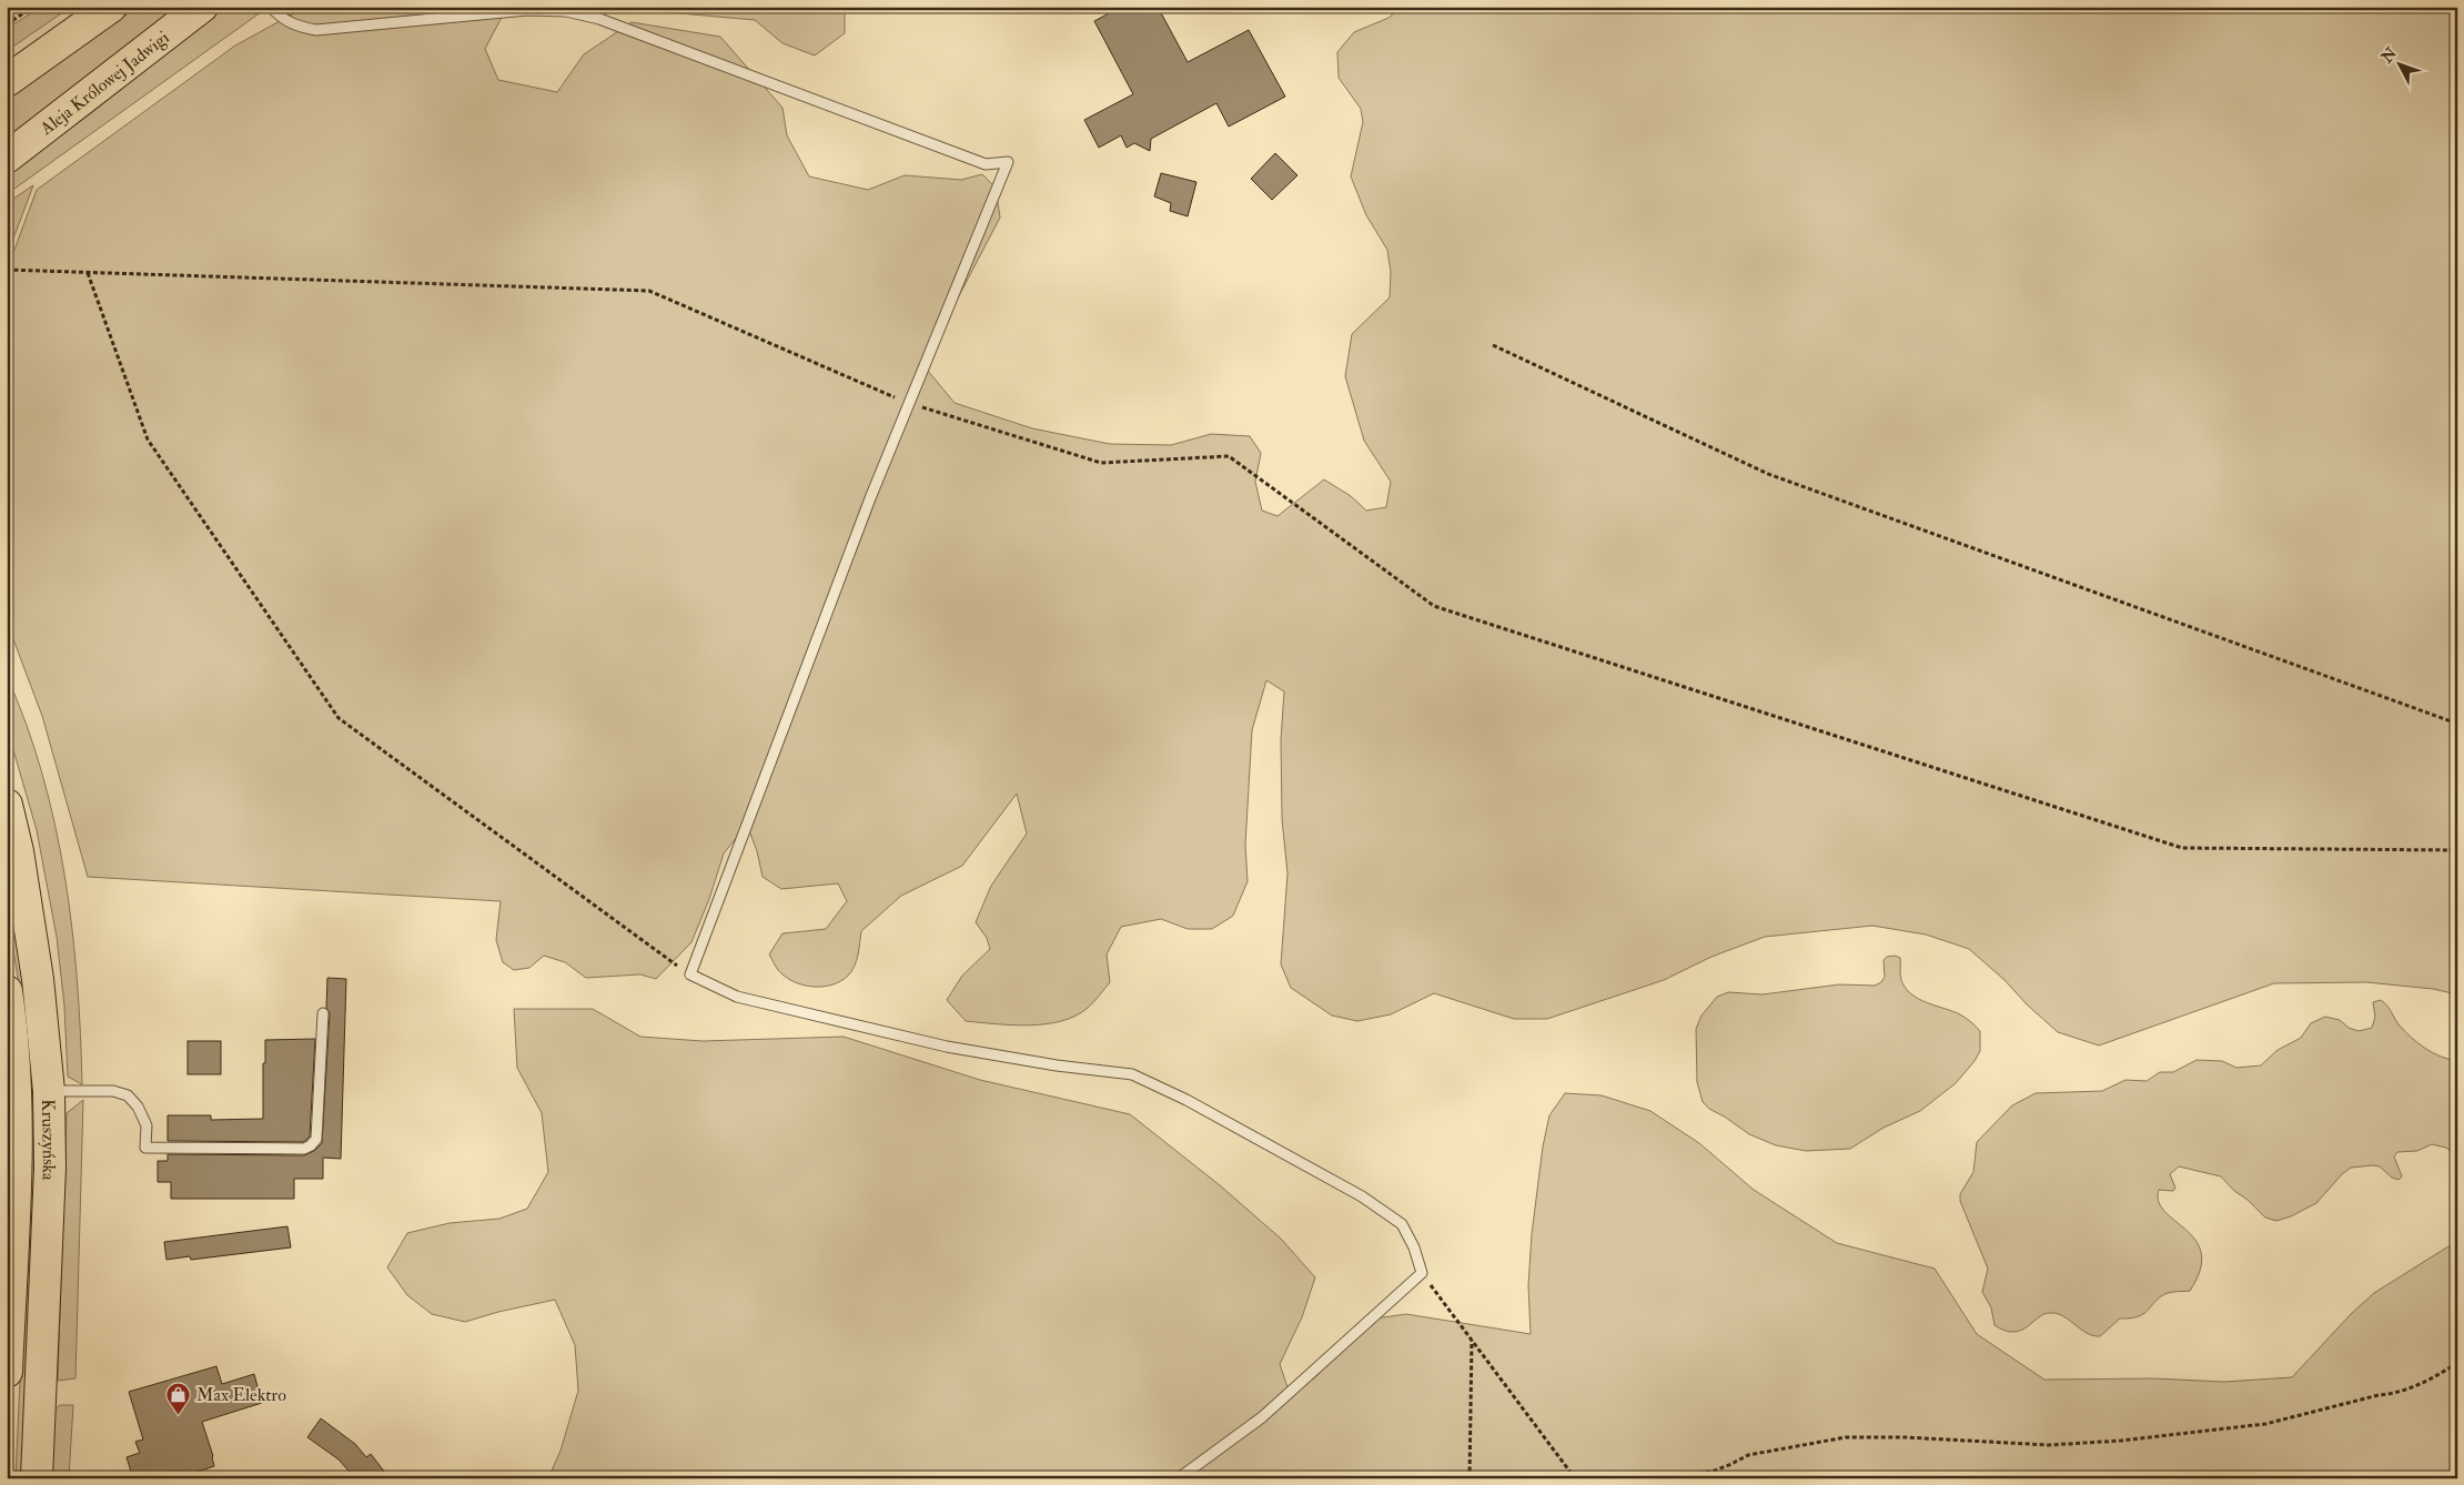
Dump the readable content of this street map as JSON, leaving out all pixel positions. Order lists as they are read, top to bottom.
{
  "streets": {
    "main road": ["Aleja Królowej Jadwigi", "Kruszyńska"]
  },
  "places": {
    "shop": ["Max Elektro"]
  },
  "north": "top left"
}
